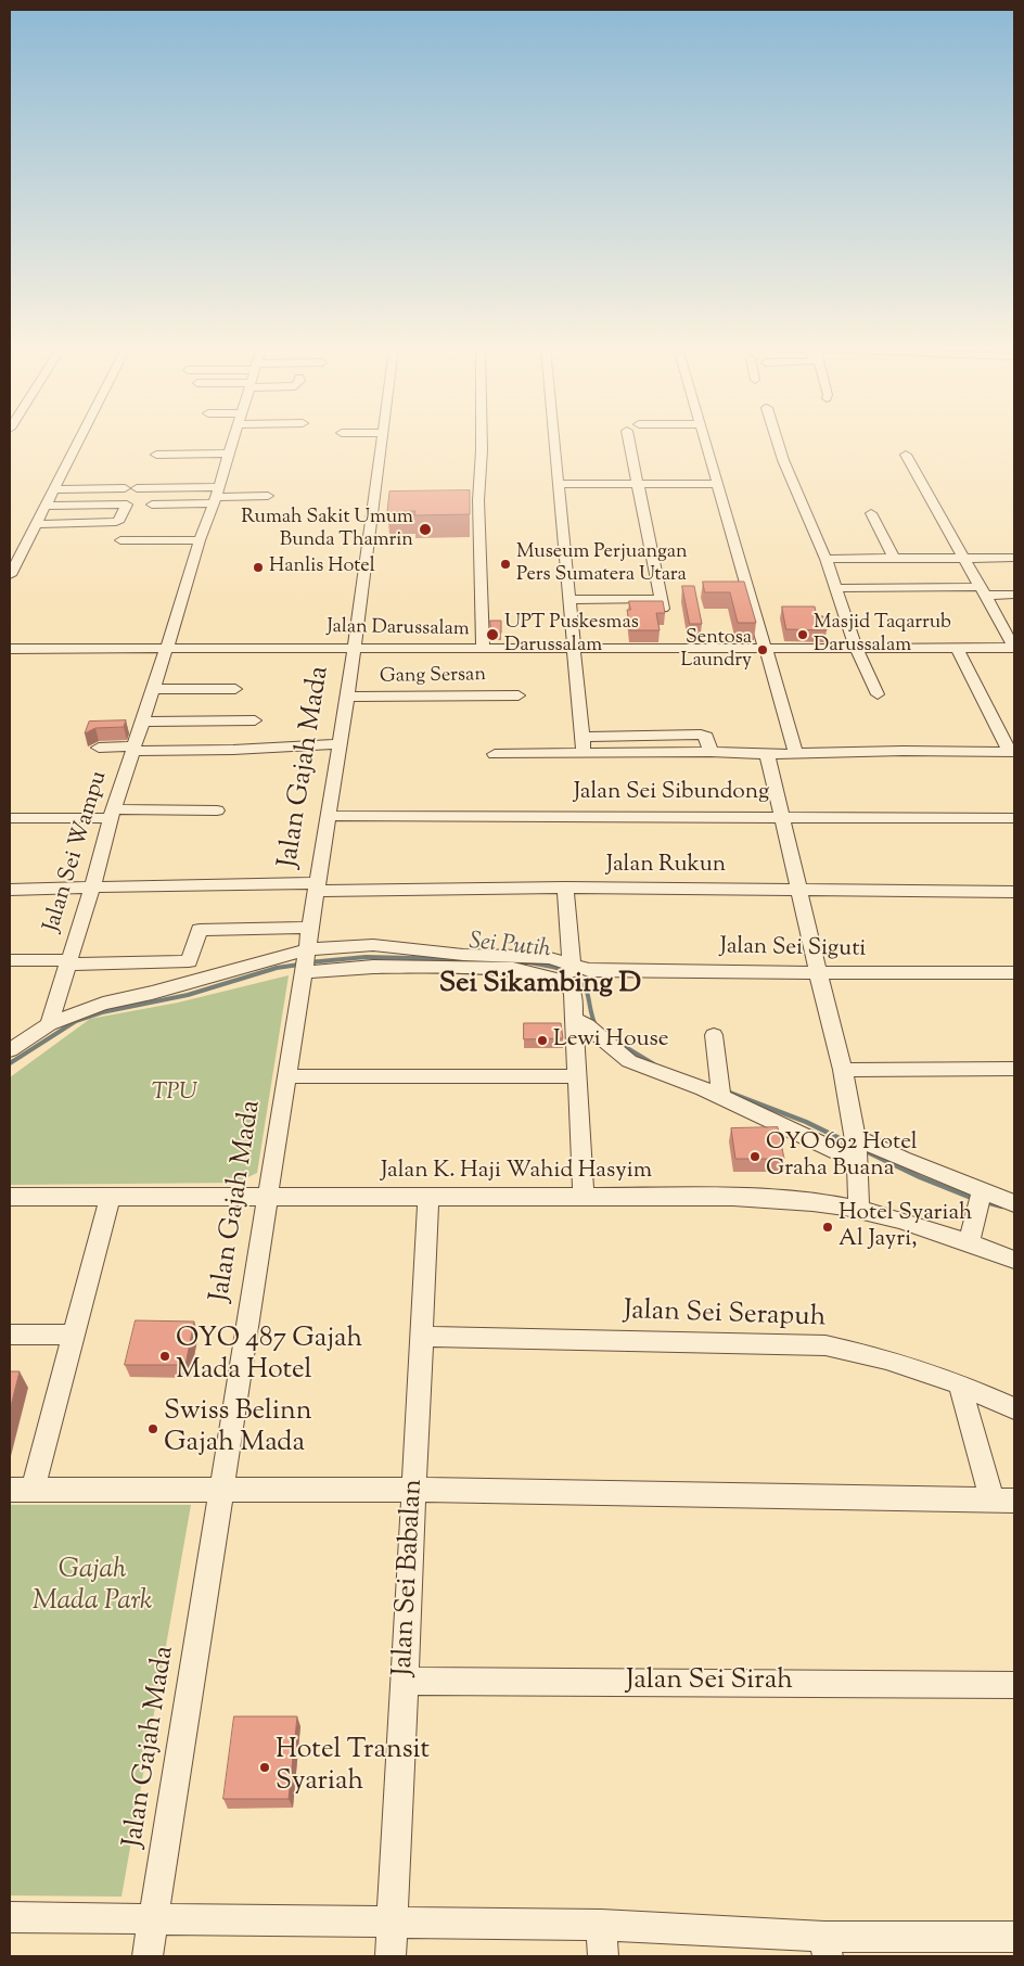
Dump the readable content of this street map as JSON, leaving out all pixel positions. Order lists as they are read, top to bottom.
{
  "streets": {
    "street": [
      "Jalan Darussalam",
      "Gang Sersan",
      "Jalan Gajah Mada",
      "Jalan Sei Sibundong",
      "Jalan Sei Wampu",
      "Jalan Rukun",
      "Jalan Sei Siguti",
      "Jalan K. Haji Wahid Hasyim",
      "Jalan Sei Serapuh",
      "Jalan Sei Babalan",
      "Jalan Sei Sirah"
    ]
  },
  "crossings": [
    ["Jalan Darussalam", "Jalan Gajah Mada"],
    ["Jalan Darussalam", "Jalan Sei Wampu"],
    ["Gang Sersan", "Jalan Gajah Mada"],
    ["Jalan Gajah Mada", "Jalan Sei Sibundong"],
    ["Jalan Gajah Mada", "Jalan Rukun"],
    ["Jalan Gajah Mada", "Jalan Sei Siguti"],
    ["Jalan Gajah Mada", "Jalan K. Haji Wahid Hasyim"],
    ["Jalan Sei Wampu", "Jalan Rukun"],
    ["Jalan Sei Wampu", "Jalan Sei Siguti"],
    ["Jalan K. Haji Wahid Hasyim", "Jalan Sei Babalan"],
    ["Jalan Sei Serapuh", "Jalan Sei Babalan"],
    ["Jalan Sei Babalan", "Jalan Sei Sirah"]
  ],
  "districts": ["Sei Sikambing D"],
  "water": ["Sei Putih"],
  "parks": ["TPU", "Gajah Mada Park"],
  "places": [
    "Rumah Sakit Umum Bunda Thamrin",
    "Museum Perjuangan Pers Sumatera Utara",
    "Hanlis Hotel",
    "UPT Puskesmas Darussalam",
    "Masjid Taqarrub Darussalam",
    "Sentosa Laundry",
    "Lewi House",
    "OYO 692 Hotel Graha Buana",
    "Hotel Syariah Al Jayri,",
    "OYO 487 Gajah Mada Hotel",
    "Swiss Belinn Gajah Mada",
    "Hotel Transit Syariah"
  ]
}
